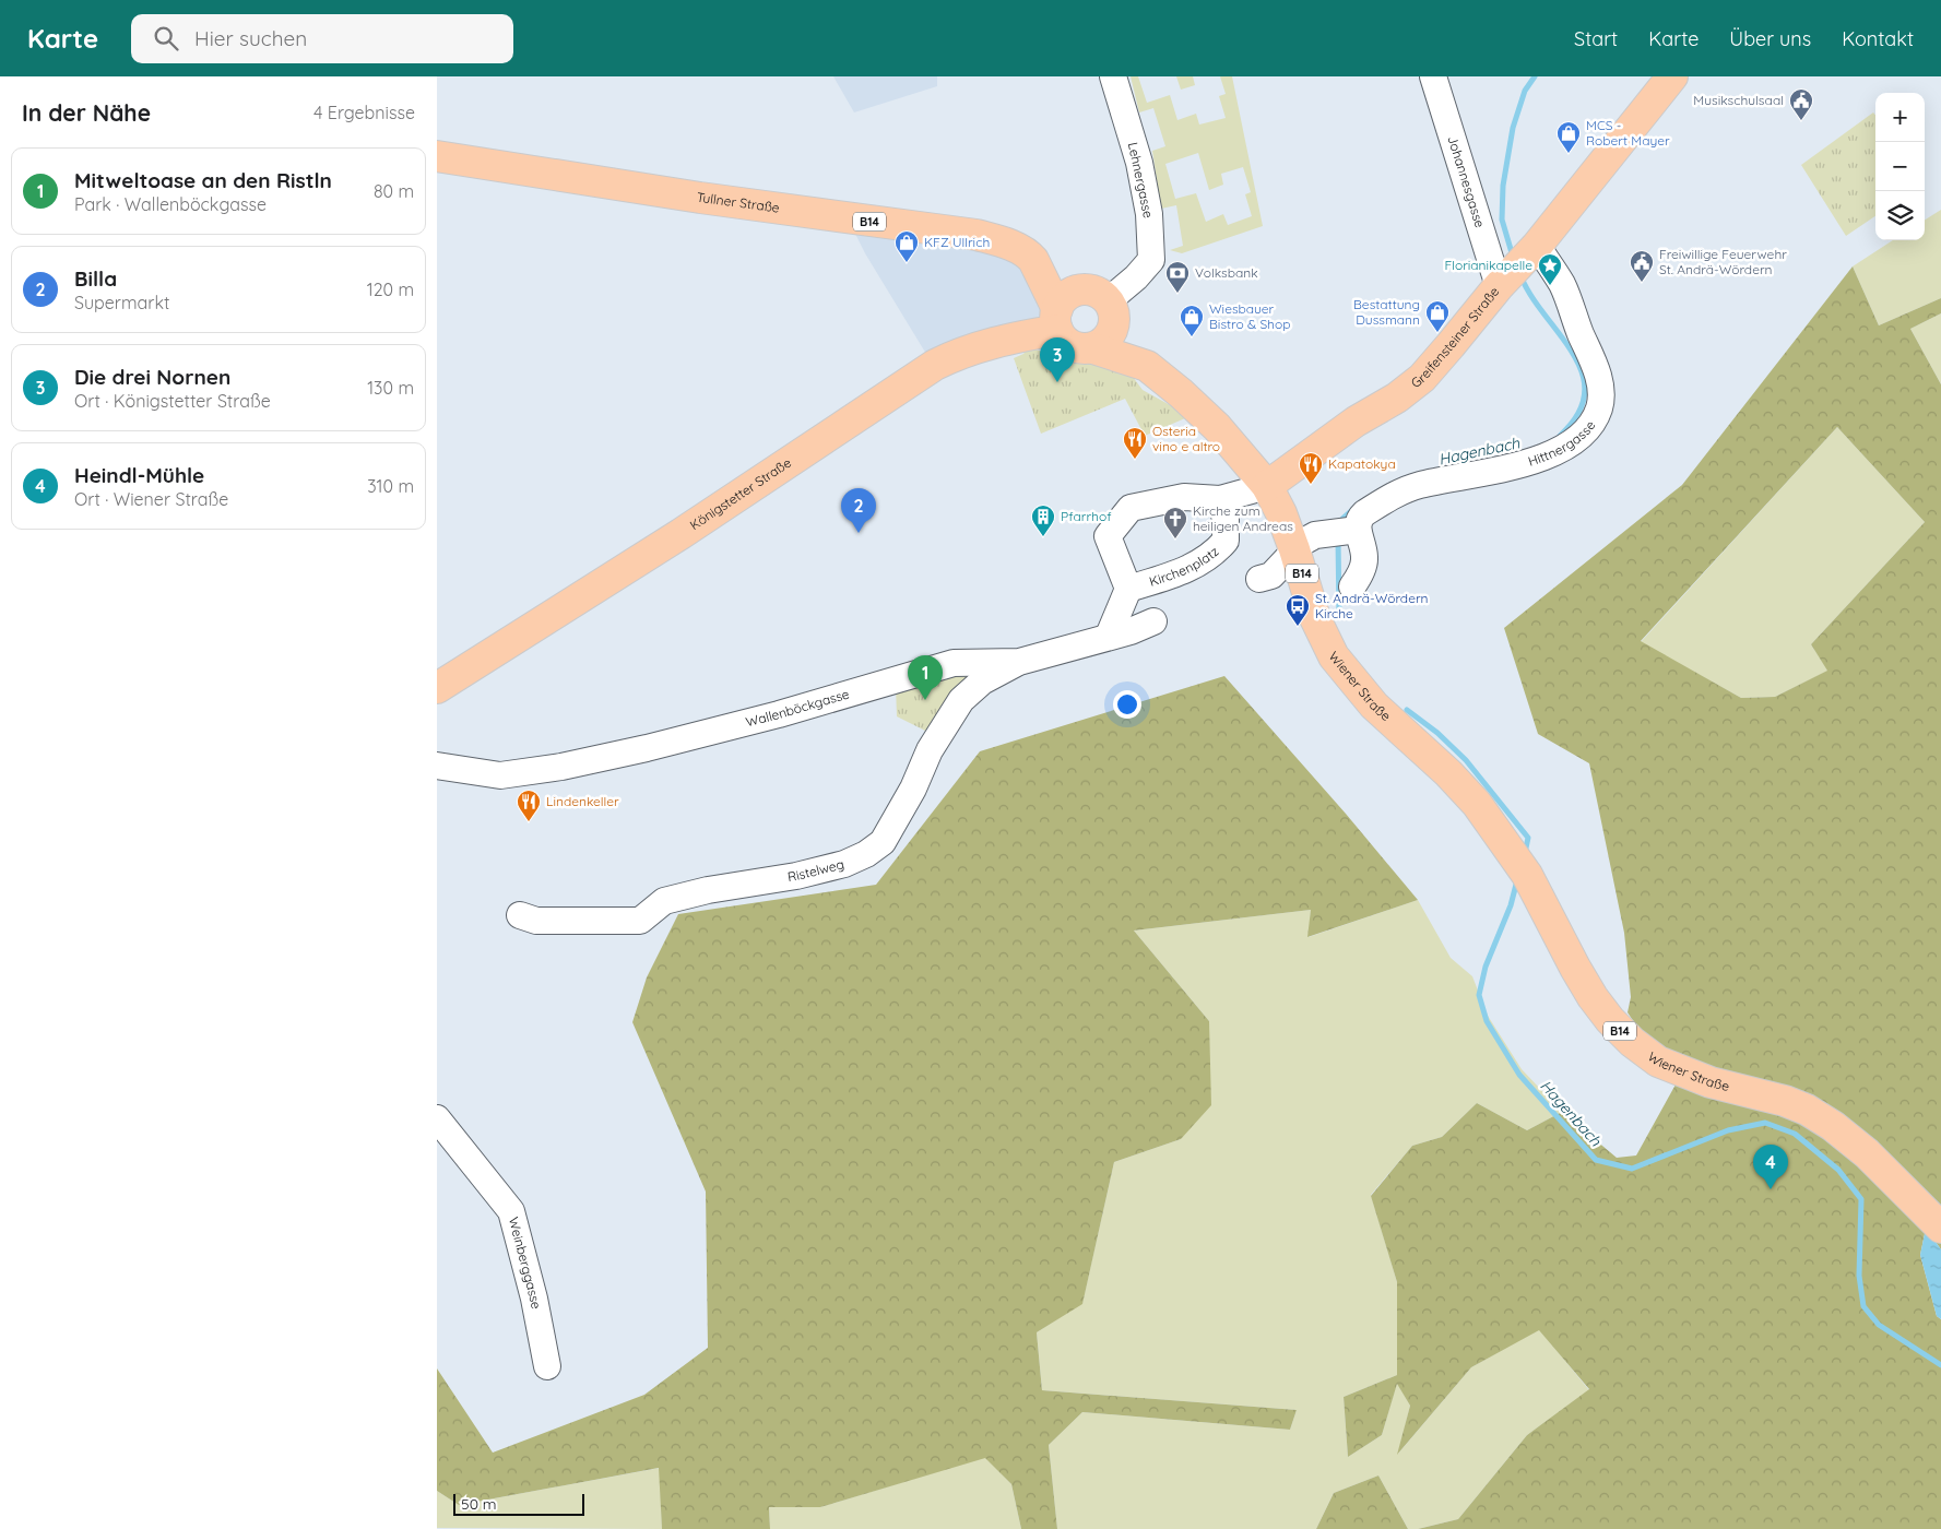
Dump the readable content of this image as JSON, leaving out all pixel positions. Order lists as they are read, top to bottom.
{
  "streets": {
    "main road": [
      "Tullner Straße",
      "B14",
      "Greifensteiner Straße",
      "Königstetter Straße",
      "Wiener Straße"
    ],
    "street": [
      "Lehnergasse",
      "Johannesgasse",
      "Hittnergasse",
      "Kirchenplatz",
      "Wallenböckgasse",
      "Ristelweg",
      "Weinberggasse"
    ]
  },
  "crossings": [
    ["Lehnergasse", "Tullner Straße"],
    ["Lehnergasse", "B14"],
    ["Lehnergasse", "Königstetter Straße"],
    ["Johannesgasse", "Greifensteiner Straße"],
    ["Tullner Straße", "B14"],
    ["Tullner Straße", "Königstetter Straße"],
    ["B14", "Greifensteiner Straße"],
    ["B14", "Königstetter Straße"],
    ["B14", "Wiener Straße"],
    ["Greifensteiner Straße", "Hittnergasse"],
    ["Greifensteiner Straße", "Wiener Straße"],
    ["Wallenböckgasse", "Ristelweg"]
  ],
  "water": ["Hagenbach"],
  "places": {
    "public building": ["Musikschulsaal", "Freiwillige Feuerwehr St. Andrä-Wördern"],
    "shop": [
      "MCS - Robert Mayer",
      "KFZ Ullrich",
      "Bestattung Dussmann",
      "Wiesbauer Bistro & Shop"
    ],
    "place": ["Florianikapelle"],
    "bank": ["Volksbank"],
    "restaurant": ["Osteria vino e altro", "Kapatokya", "Lindenkeller"],
    "building": ["Pfarrhof"],
    "church": ["Kirche zum heiligen Andreas"],
    "bus stop": ["St. Andrä-Wördern Kirche"]
  },
  "scale_bar": "50 m",
  "page": {
    "header": "Karte",
    "search": "Hier suchen",
    "nav": [
      "Start",
      "Karte",
      "Über uns",
      "Kontakt"
    ],
    "heading": ["In der Nähe", "4 Ergebnisse"],
    "map_buttons": ["+", "−"],
    "list": [
      {
        "mark": "1",
        "name": "Mitweltoase an den Ristln",
        "note": "Park · Wallenböckgasse",
        "value": "80 m"
      },
      {
        "mark": "2",
        "name": "Billa",
        "note": "Supermarkt",
        "value": "120 m"
      },
      {
        "mark": "3",
        "name": "Die drei Nornen",
        "note": "Ort · Königstetter Straße",
        "value": "130 m"
      },
      {
        "mark": "4",
        "name": "Heindl-Mühle",
        "note": "Ort · Wiener Straße",
        "value": "310 m"
      }
    ],
    "pins": [
      "3",
      "2",
      "1",
      "4"
    ],
    "scale": "50 m"
  }
}
